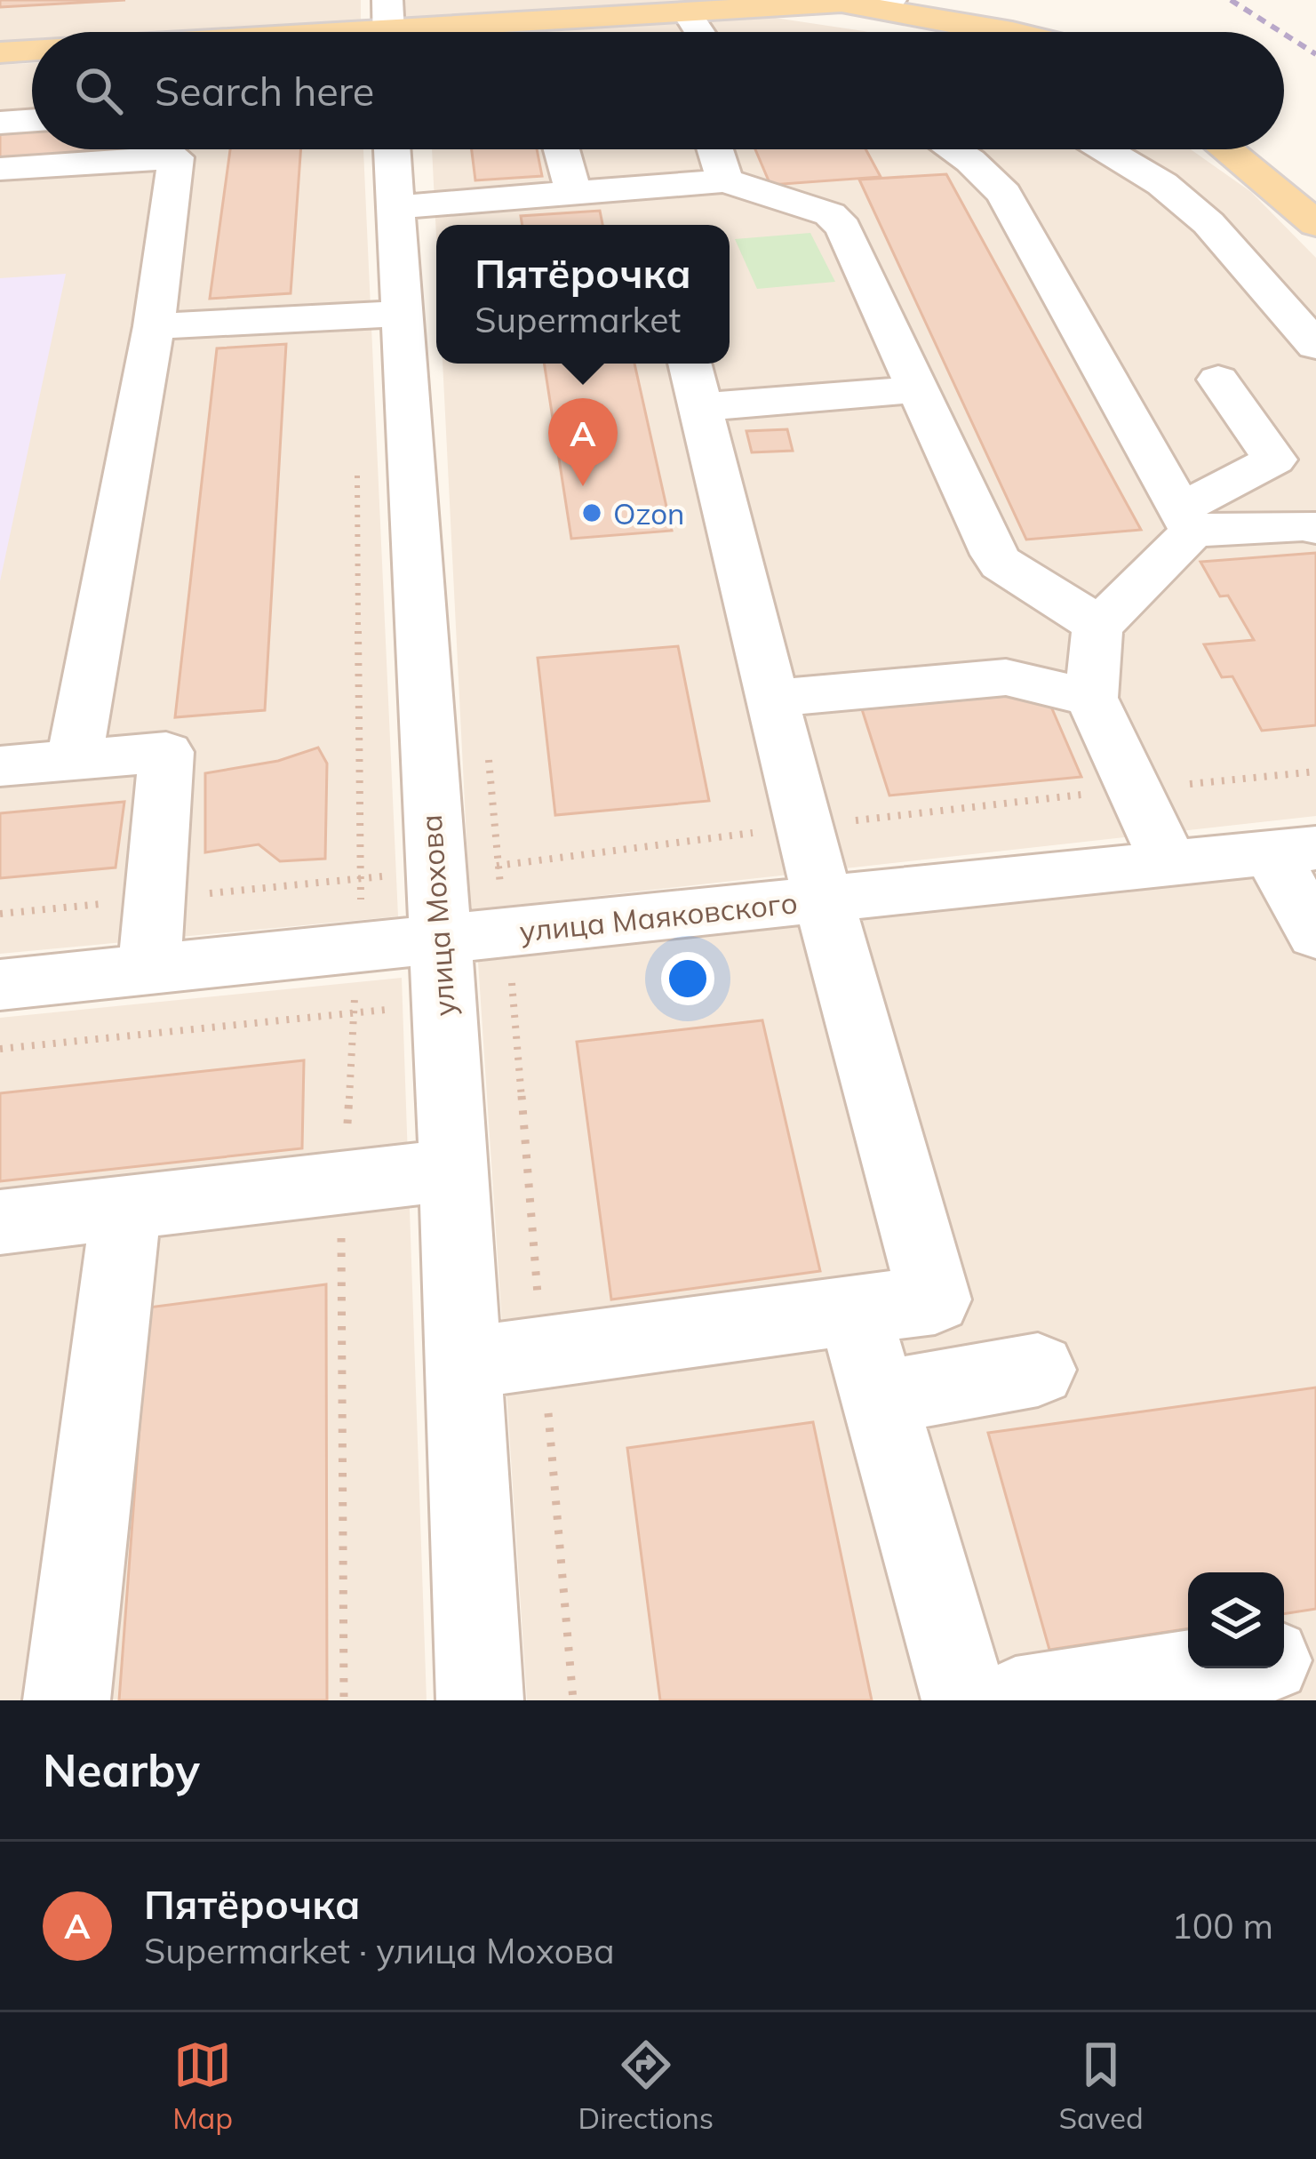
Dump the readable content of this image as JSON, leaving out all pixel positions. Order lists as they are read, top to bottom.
{
  "streets": {
    "street": ["улица Мохова", "улица Маяковского"]
  },
  "crossings": [
    ["улица Мохова", "улица Маяковского"]
  ],
  "places": ["Ozon"],
  "page": {
    "search": "Search here",
    "popup": ["Пятёрочка", "Supermarket"],
    "pins": "A",
    "heading": "Nearby",
    "list": [
      {
        "mark": "A",
        "name": "Пятёрочка",
        "note": "Supermarket · улица Мохова",
        "value": "100 m"
      }
    ],
    "nav": ["Map", "Directions", "Saved"]
  }
}
